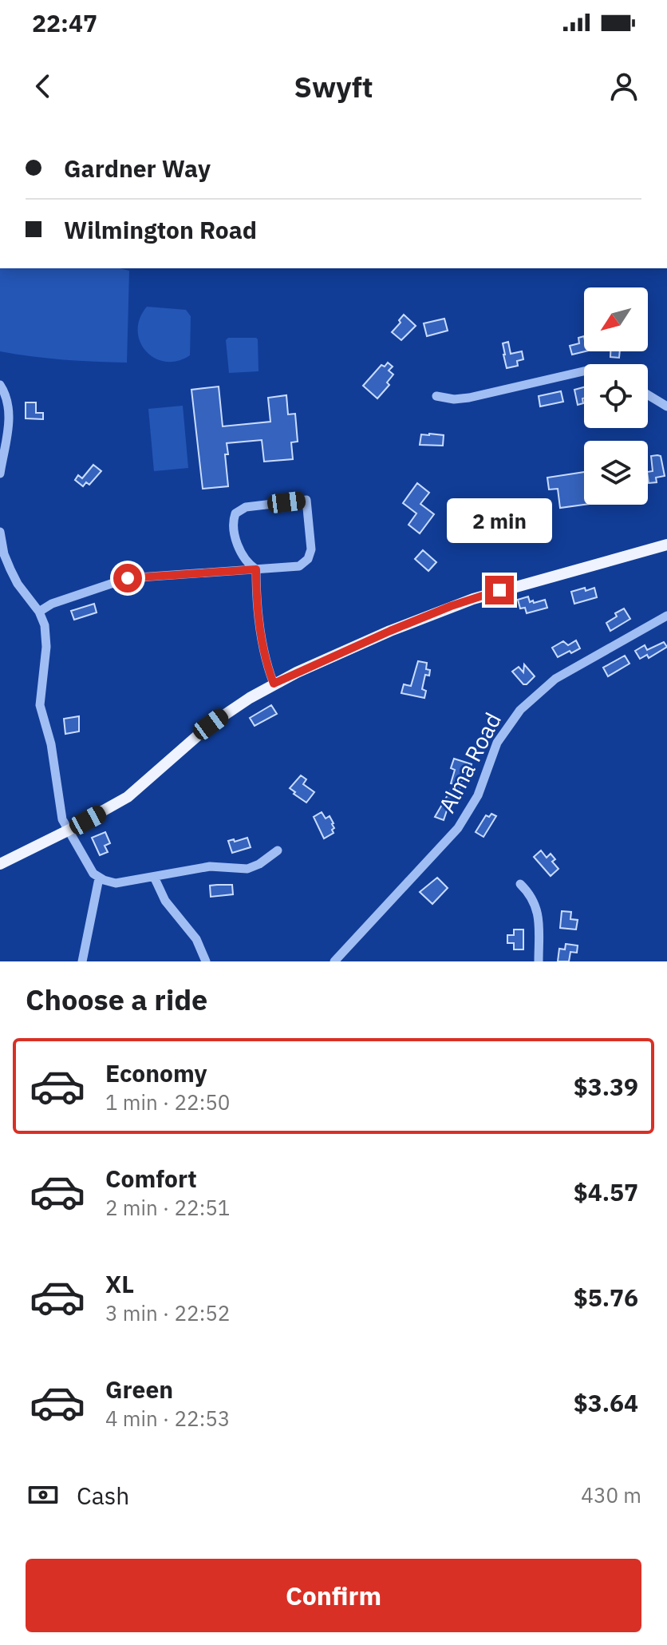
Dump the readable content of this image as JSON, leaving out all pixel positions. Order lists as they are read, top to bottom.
{
  "streets": {
    "street": ["Alma Road"]
  },
  "north": "bottom left",
  "page": {
    "status": "22:47",
    "header": "Swyft",
    "banner": ["Gardner Way", "Wilmington Road"],
    "bubble": "2 min",
    "heading": "Choose a ride",
    "list": [
      {
        "name": "Economy",
        "note": "1 min · 22:50",
        "value": "$3.39"
      },
      {
        "name": "Comfort",
        "note": "2 min · 22:51",
        "value": "$4.57"
      },
      {
        "name": "XL",
        "note": "3 min · 22:52",
        "value": "$5.76"
      },
      {
        "name": "Green",
        "note": "4 min · 22:53",
        "value": "$3.64"
      }
    ],
    "pay": ["Cash", "430 m"],
    "buttons": "Confirm"
  }
}
